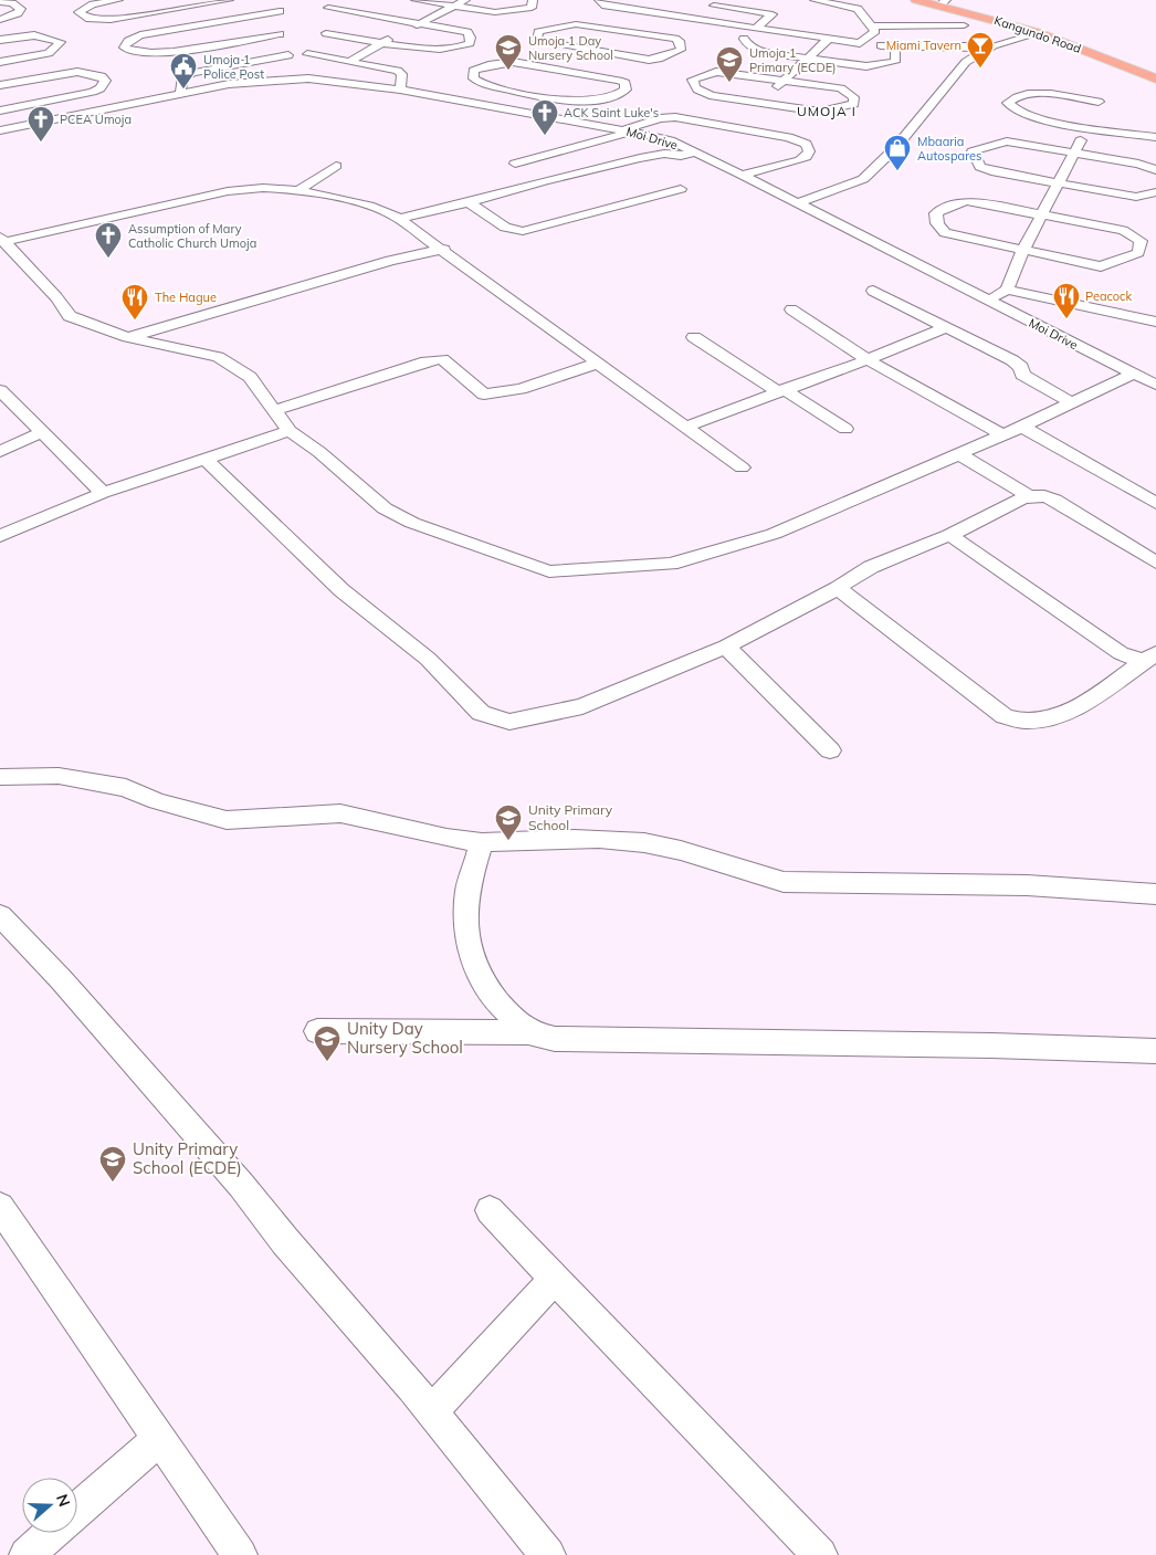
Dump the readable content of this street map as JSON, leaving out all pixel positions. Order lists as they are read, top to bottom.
{
  "streets": {
    "highway": ["Kangundo Road"],
    "street": ["Moi Drive"]
  },
  "districts": ["UMOJA I"],
  "places": {
    "bar": ["Miami Tavern"],
    "school or university": [
      "Umoja 1 Day Nursery School",
      "Umoja 1 Primary (ECDE)",
      "Unity Primary School",
      "Unity Day Nursery School",
      "Unity Primary School (ECDE)"
    ],
    "public building": ["Umoja 1 Police Post"],
    "church": ["ACK Saint Luke's", "PCEA Umoja", "Assumption of Mary Catholic Church Umoja"],
    "shop": ["Mbaaria Autospares"],
    "restaurant": ["Peacock", "The Hague"]
  },
  "north": "right"
}
